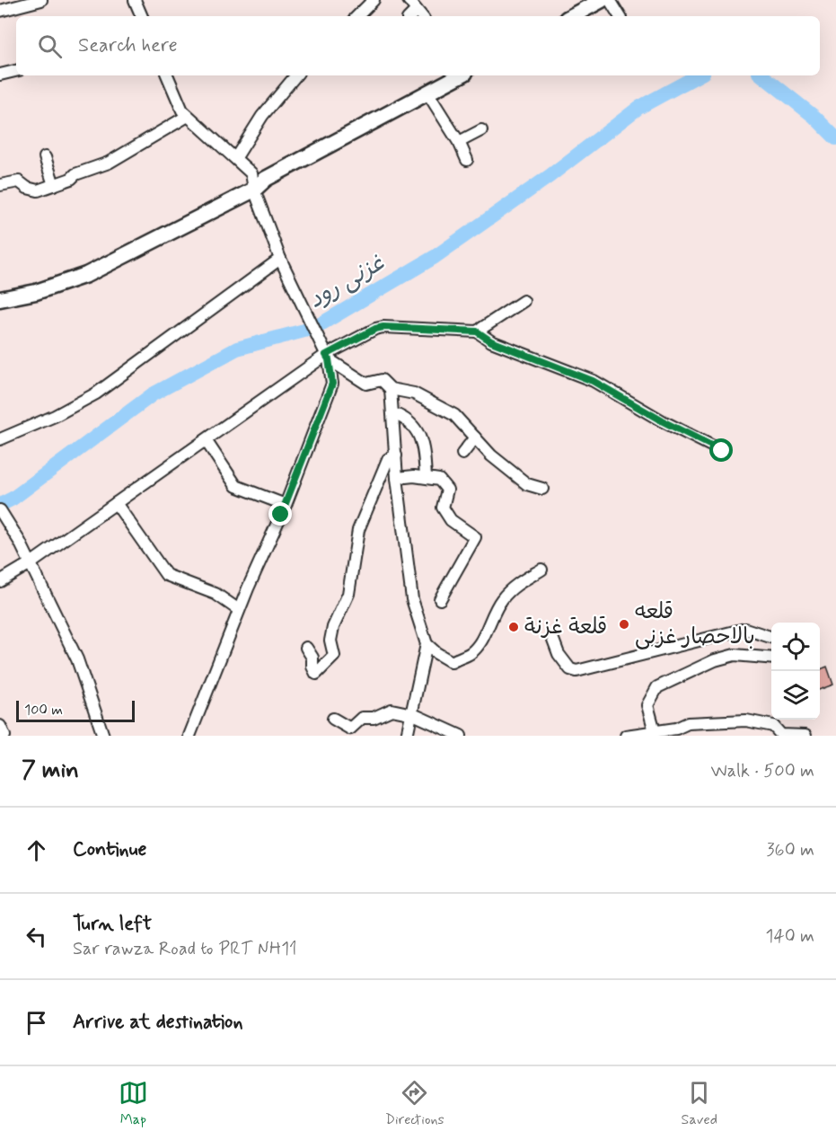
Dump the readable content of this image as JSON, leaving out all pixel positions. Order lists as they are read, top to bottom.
{
  "water": ["غزنی رود"],
  "places": ["قلعه بالاحصار غزنی", "قلعة غزنة"],
  "scale_bar": "100 m",
  "page": {
    "search": "Search here",
    "scale": "100 m",
    "heading": ["7 min", "Walk · 500 m"],
    "list": [
      ["Continue", "360 m"],
      ["Turn left", "Sar rawza Road to PRT NH11", "140 m"],
      "Arrive at destination"
    ],
    "nav": ["Map", "Directions", "Saved"]
  }
}
